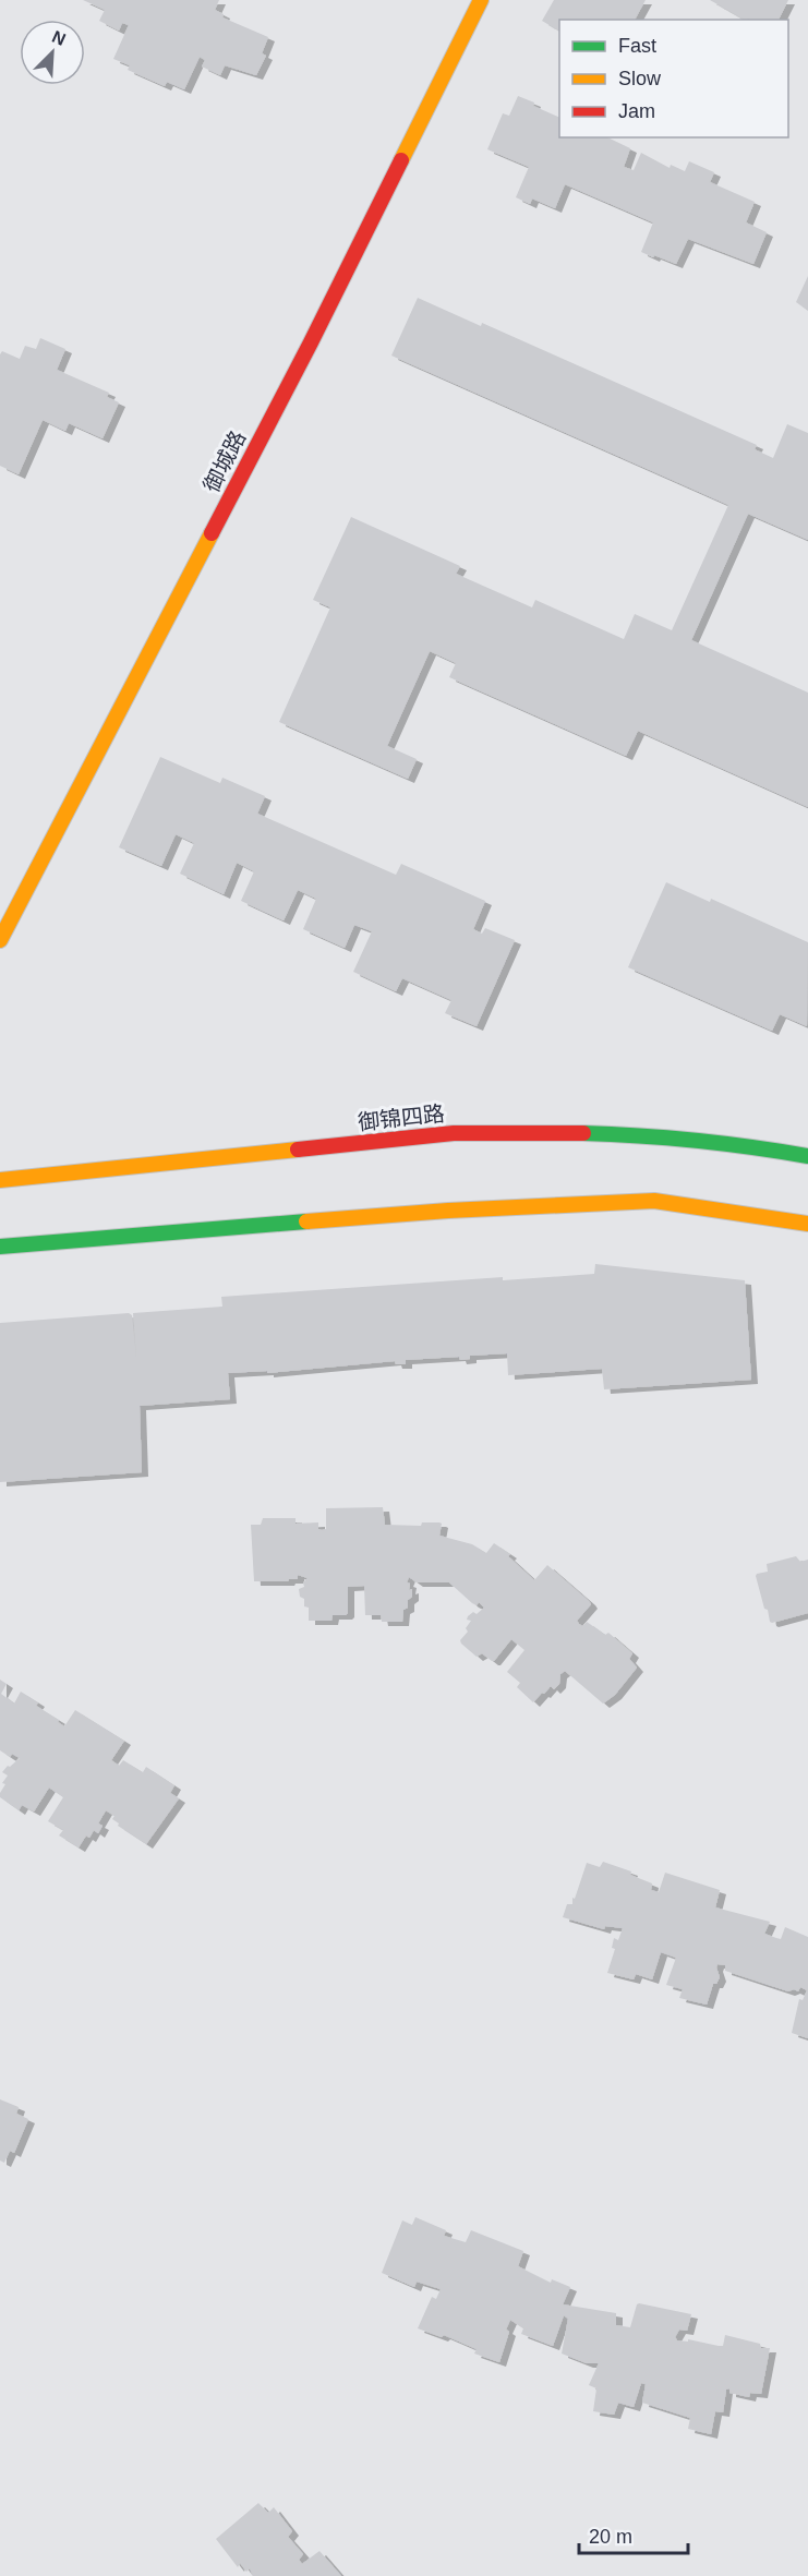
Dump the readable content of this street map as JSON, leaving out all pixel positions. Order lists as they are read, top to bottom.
{
  "streets": {
    "street": ["御城路", "御锦四路"]
  },
  "legend": ["Fast", "Slow", "Jam"],
  "scale_bar": "20 m",
  "north": "top right"
}
